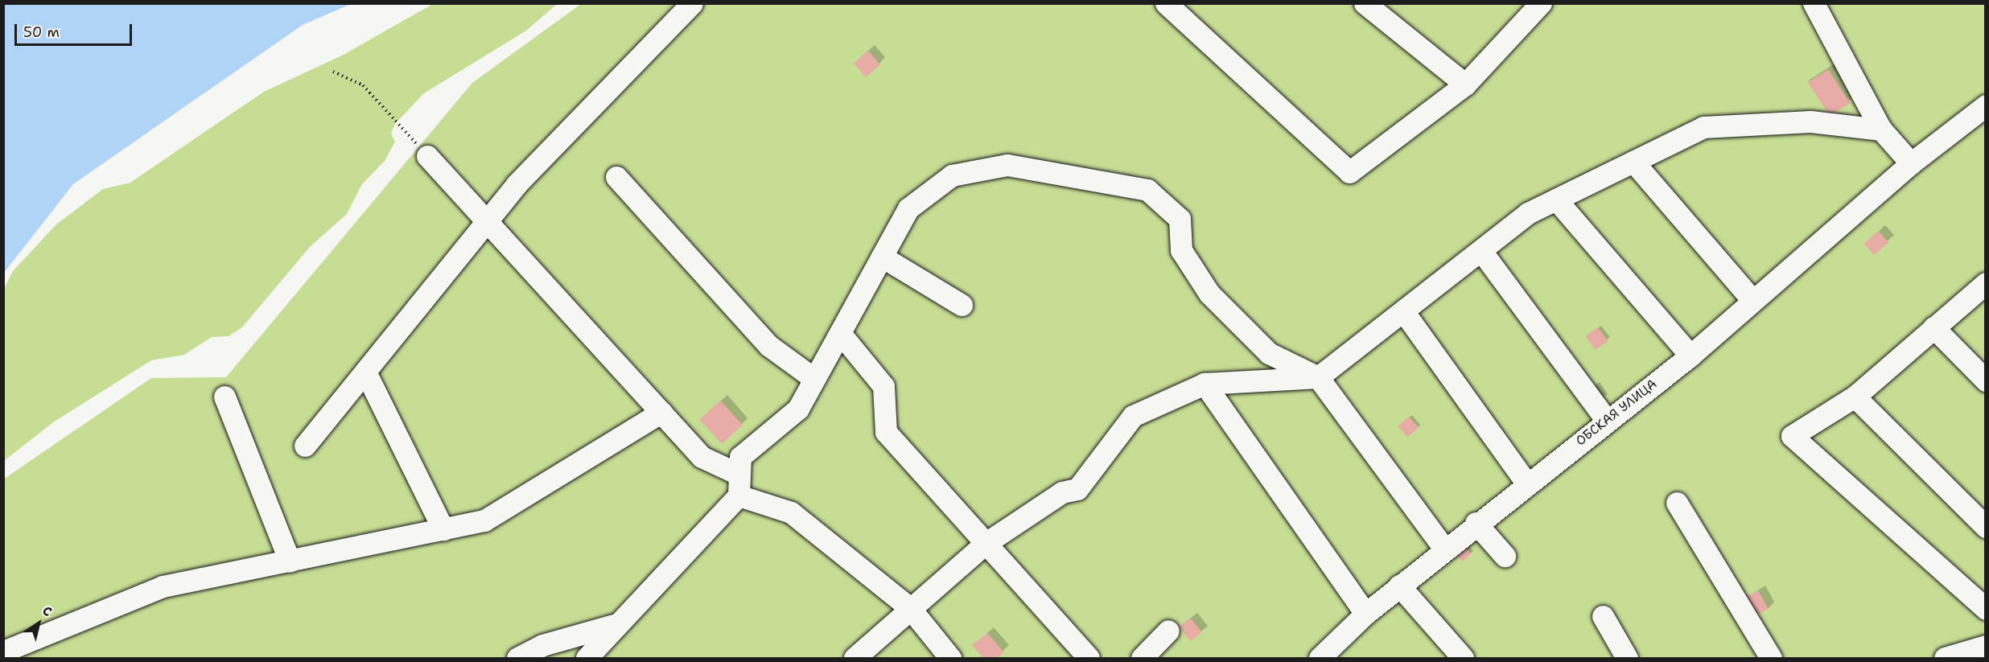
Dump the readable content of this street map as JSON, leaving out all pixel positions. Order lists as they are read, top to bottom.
{
  "streets": {
    "street": ["ОБСКАЯ УЛИЦА"]
  },
  "scale_bar": "50 m",
  "north": "top right"
}
